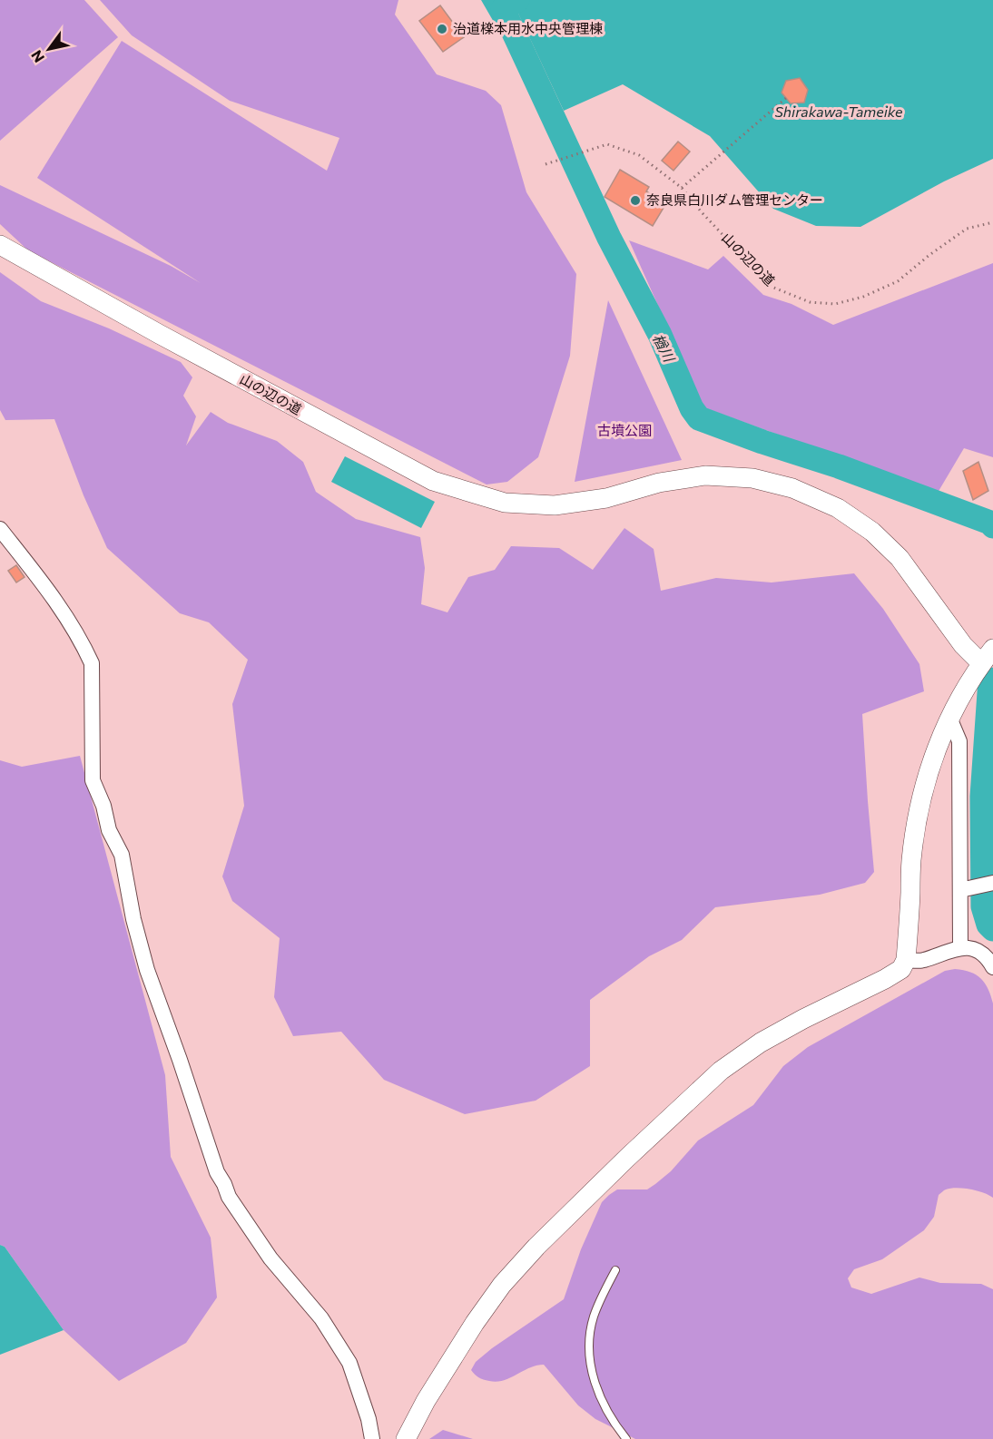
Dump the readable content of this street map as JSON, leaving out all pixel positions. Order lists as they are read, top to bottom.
{
  "streets": {
    "street": ["山の辺の道"]
  },
  "water": ["Shirakawa-Tameike", "楢川"],
  "parks": ["古墳公園"],
  "places": ["治道檪本用水中央管理棟", "奈良県白川ダム管理センター"],
  "north": "bottom left"
}
